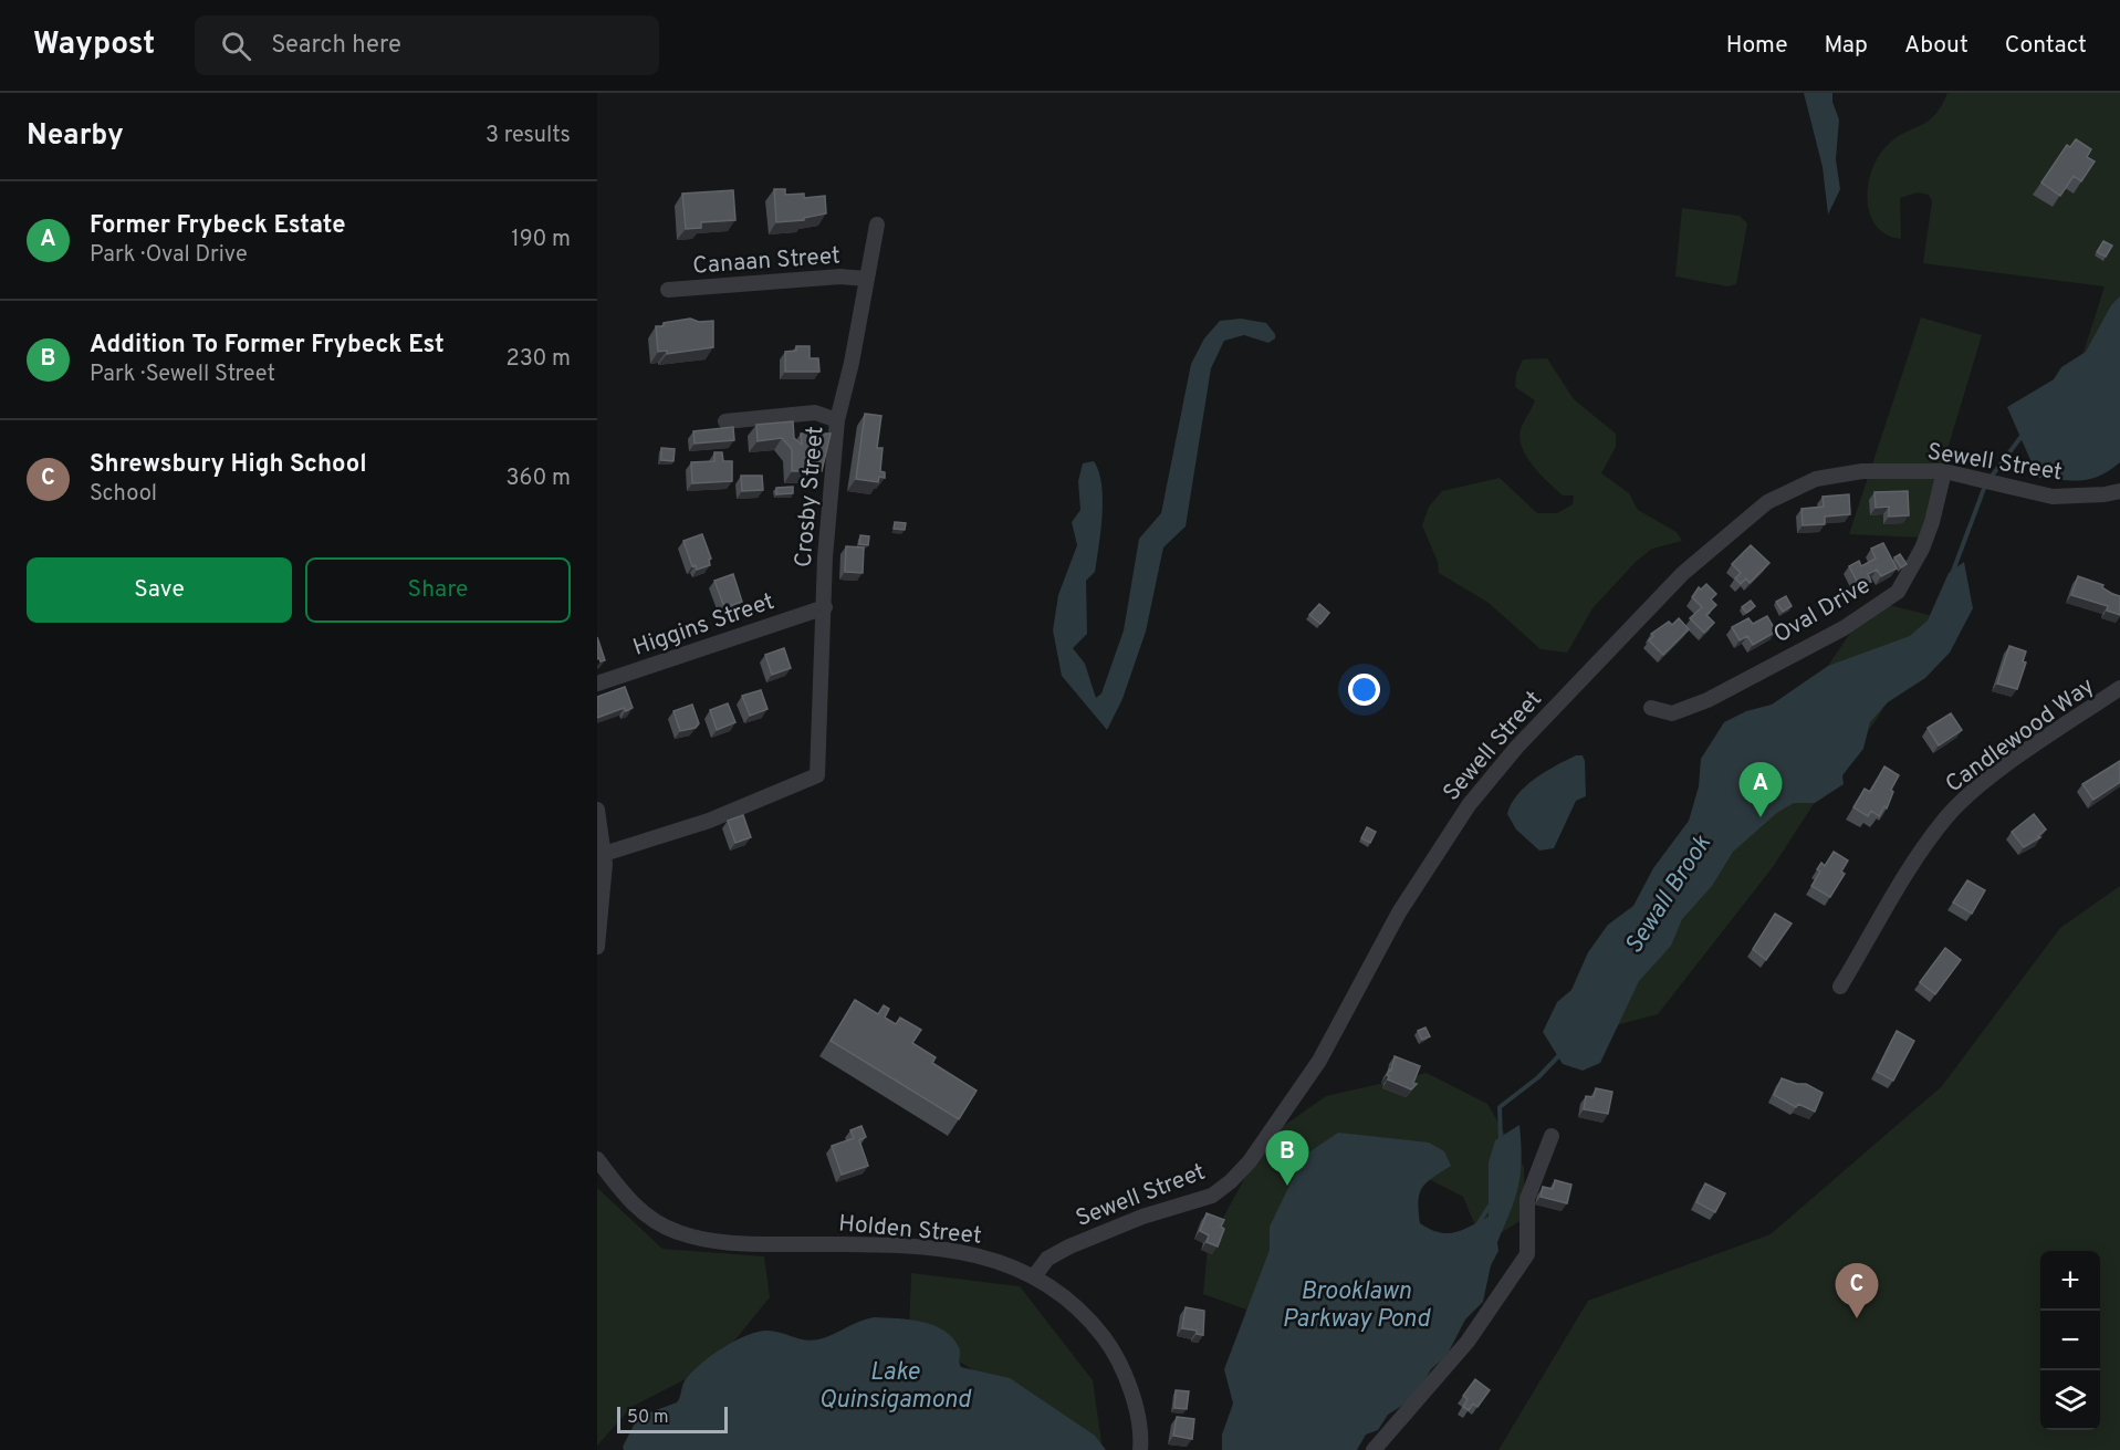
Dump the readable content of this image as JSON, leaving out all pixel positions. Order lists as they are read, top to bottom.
{
  "streets": {
    "street": [
      "Canaan Street",
      "Sewell Street",
      "Crosby Street",
      "Oval Drive",
      "Higgins Street",
      "Candlewood Way",
      "Holden Street"
    ]
  },
  "crossings": [
    ["Canaan Street", "Crosby Street"],
    ["Sewell Street", "Oval Drive"],
    ["Sewell Street", "Holden Street"],
    ["Crosby Street", "Higgins Street"]
  ],
  "water": ["Sewall Brook", "Brooklawn Parkway Pond", "Lake Quinsigamond"],
  "scale_bar": "50 m",
  "page": {
    "header": "Waypost",
    "search": "Search here",
    "nav": [
      "Home",
      "Map",
      "About",
      "Contact"
    ],
    "heading": ["Nearby", "3 results"],
    "list": [
      {
        "mark": "A",
        "name": "Former Frybeck Estate",
        "note": "Park · Oval Drive",
        "value": "190 m"
      },
      {
        "mark": "B",
        "name": "Addition To Former Frybeck Est",
        "note": "Park · Sewell Street",
        "value": "230 m"
      },
      {
        "mark": "C",
        "name": "Shrewsbury High School",
        "note": "School",
        "value": "360 m"
      }
    ],
    "buttons": ["Save", "Share"],
    "pins": ["A", "B", "C"],
    "map_buttons": ["+", "−"],
    "scale": "50 m"
  }
}
